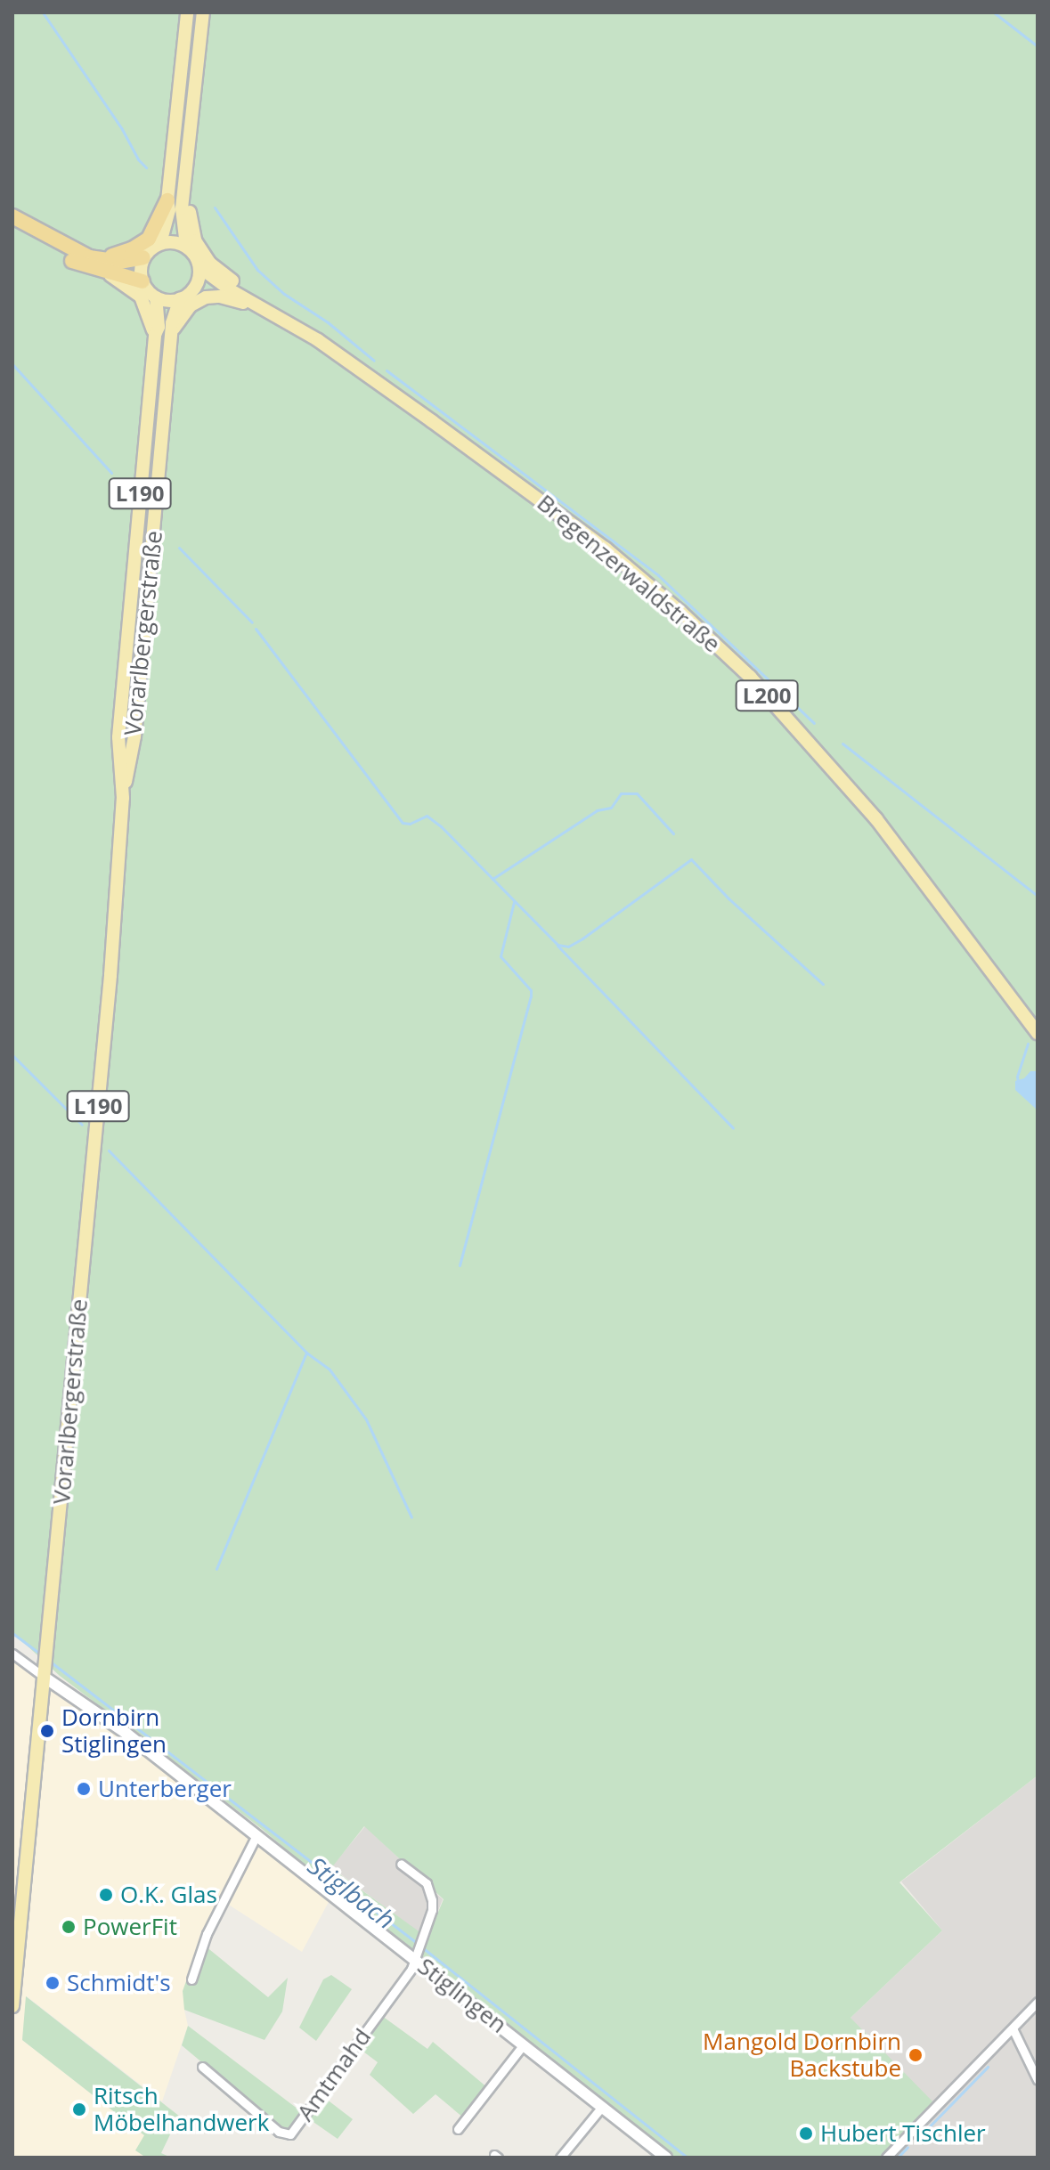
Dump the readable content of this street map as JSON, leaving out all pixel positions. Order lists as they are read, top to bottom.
{
  "streets": {
    "main road": [
      "L190",
      "Bregenzerwaldstraße",
      "Vorarlbergerstraße",
      "L200",
      "Stiglingen"
    ],
    "street": ["Amtmahd"]
  },
  "crossings": [
    ["Bregenzerwaldstraße", "Vorarlbergerstraße"],
    ["Vorarlbergerstraße", "Stiglingen"],
    ["Stiglingen", "Amtmahd"]
  ],
  "water": ["Stiglbach"],
  "places": [
    "Dornbirn Stiglingen",
    "Unterberger",
    "O.K. Glas",
    "PowerFit",
    "Schmidt's",
    "Mangold Dornbirn Backstube",
    "Ritsch Möbelhandwerk",
    "Hubert Tischler"
  ]
}
